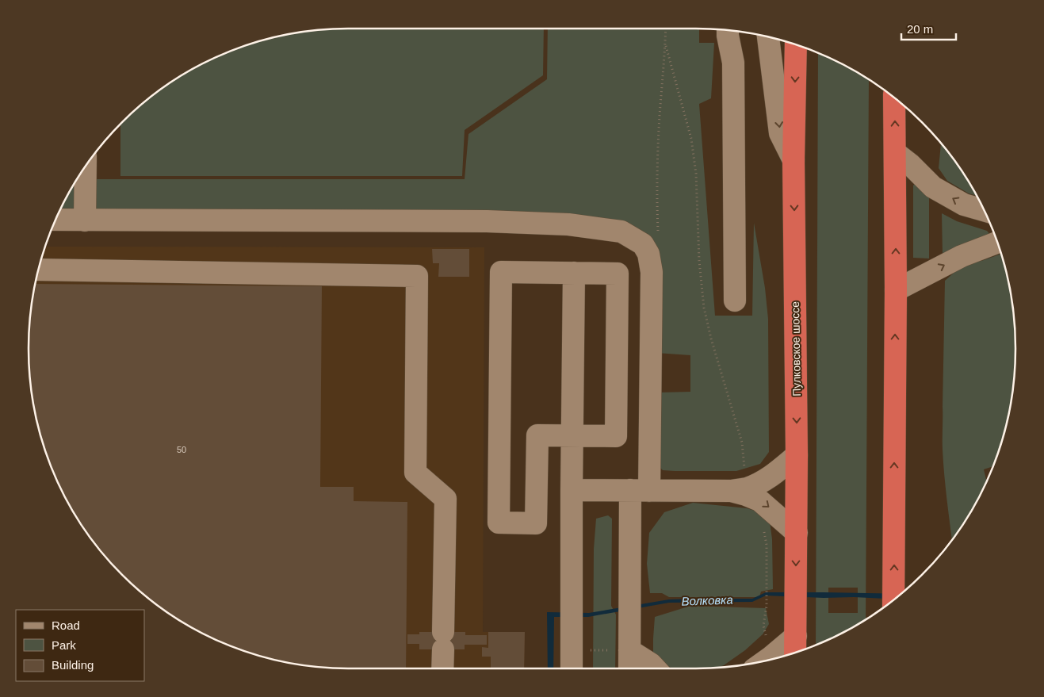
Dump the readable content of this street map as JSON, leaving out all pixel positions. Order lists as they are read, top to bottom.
{
  "streets": {
    "highway": ["Пулковское шоссе"]
  },
  "water": ["Волковка"],
  "house_numbers": ["50"],
  "legend": ["Road", "Park", "Building"],
  "scale_bar": "20 m"
}
